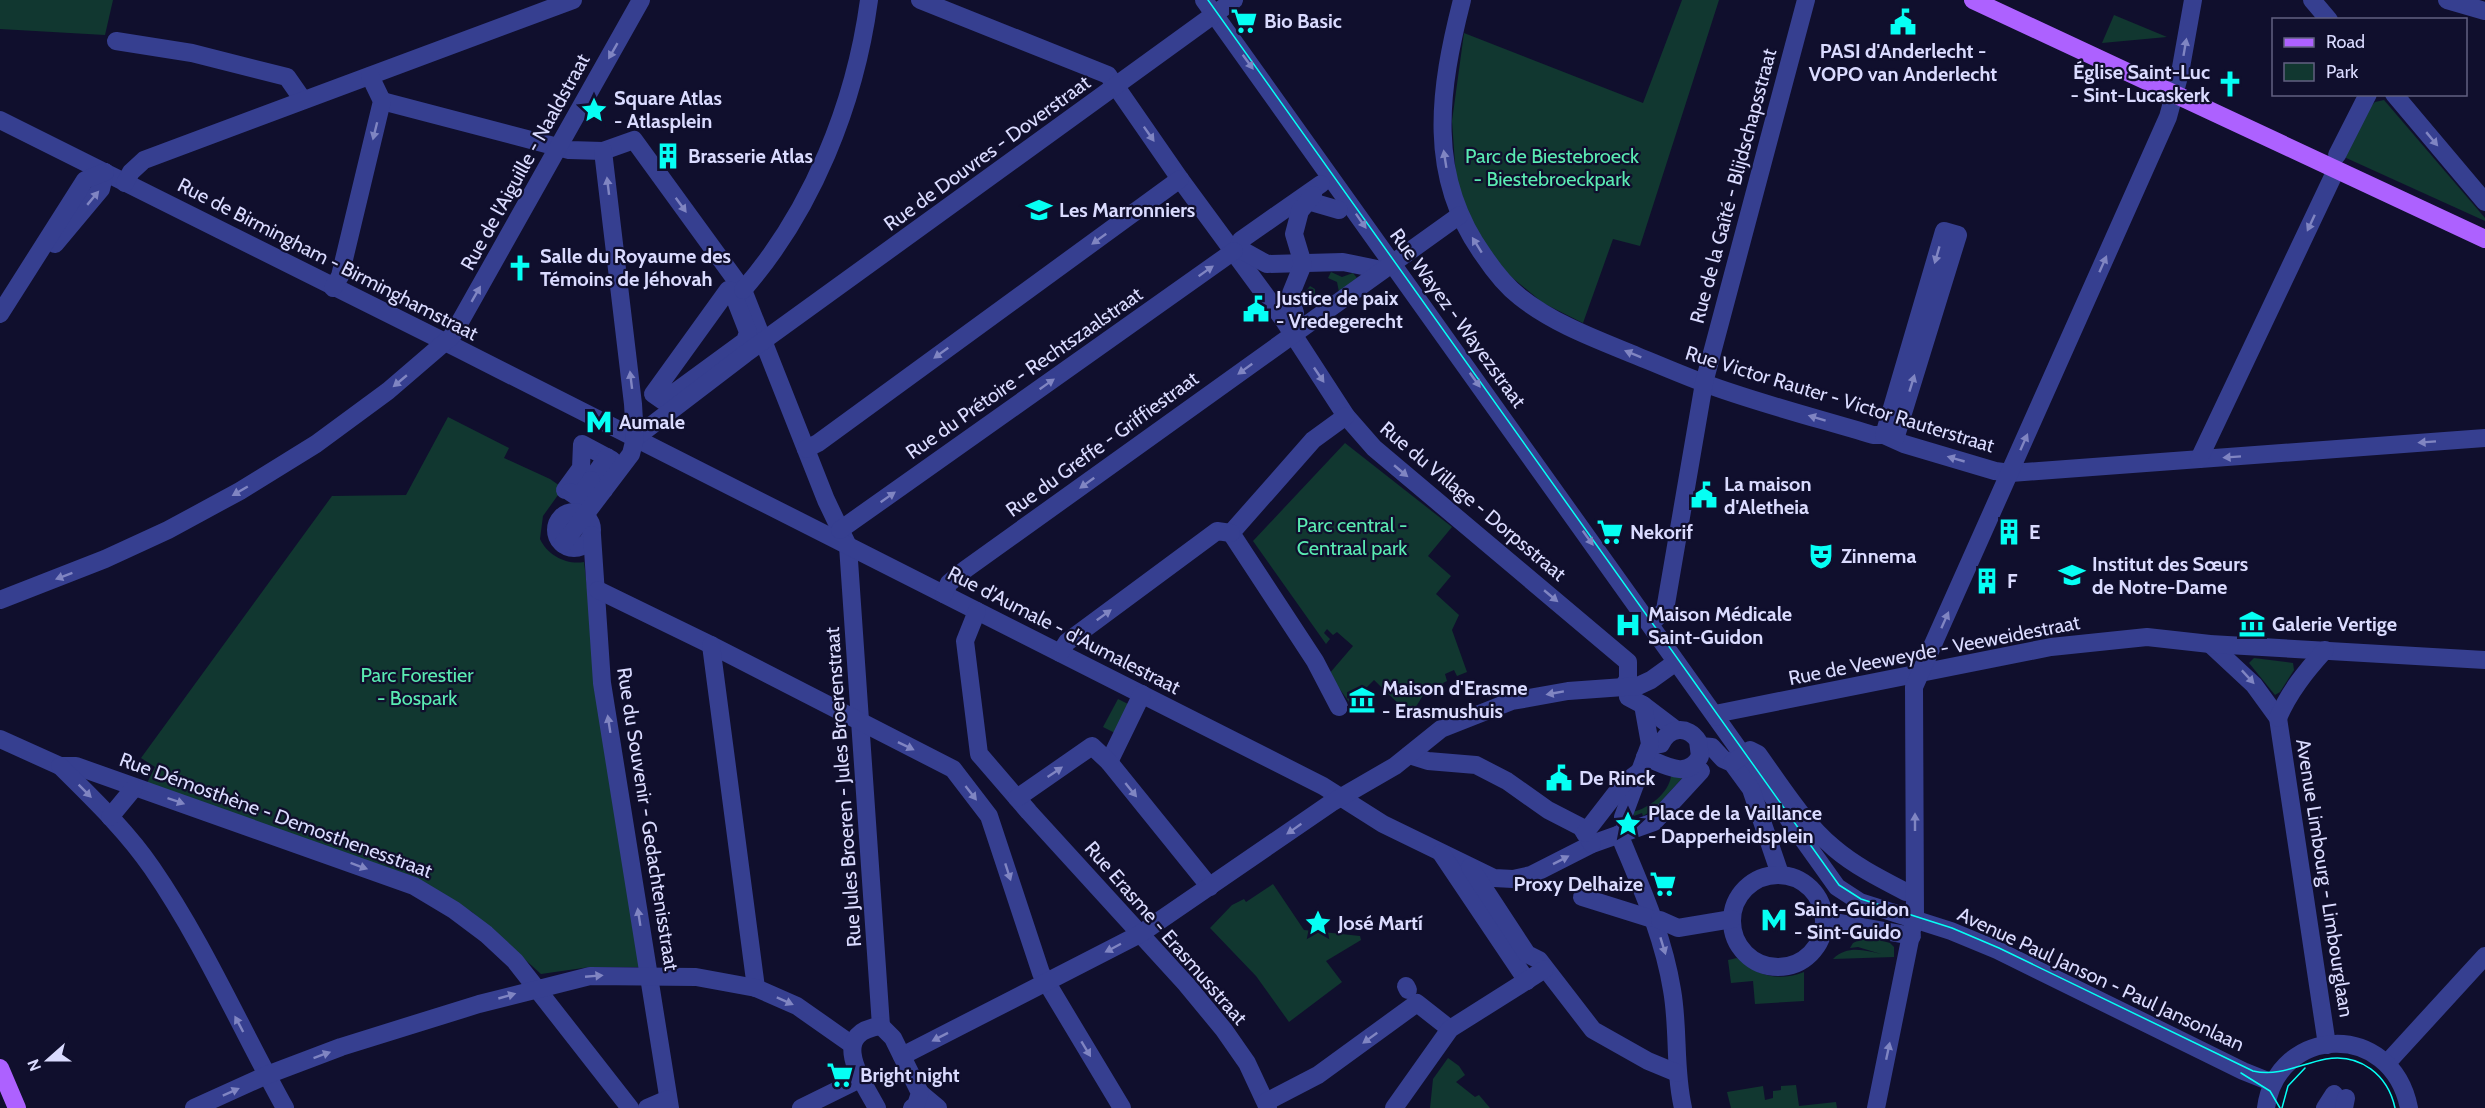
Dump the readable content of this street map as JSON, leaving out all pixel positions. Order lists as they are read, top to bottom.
{
  "streets": {
    "street": [
      "Rue de Douvres - Doverstraat",
      "Rue de l'Aiguille - Naaldstraat",
      "Rue de la Gaîté - Blijdschapsstraat",
      "Rue de Birmingham - Birminghamstraat",
      "Rue Wayez - Wayezstraat",
      "Rue du Prétoire - Rechtszaalstraat",
      "Rue Victor Rauter - Victor Rauterstraat",
      "Rue du Greffe - Griffiestraat",
      "Rue du Village - Dorpsstraat",
      "Rue d'Aumale - d'Aumalestraat",
      "Rue de Veeweyde - Veeweidestraat",
      "Rue Jules Broeren - Jules Broerenstraat",
      "Rue Démosthène - Demosthenesstraat",
      "Rue du Souvenir - Gedachtenisstraat",
      "Avenue Limbourg - Limbourglaan",
      "Rue Erasme - Erasmusstraat",
      "Avenue Paul Janson - Paul Jansonlaan"
    ]
  },
  "crossings": [
    ["Rue de Douvres - Doverstraat", "Rue de Birmingham - Birminghamstraat"],
    ["Rue de Douvres - Doverstraat", "Rue Wayez - Wayezstraat"],
    ["Rue de Douvres - Doverstraat", "Rue du Village - Dorpsstraat"],
    ["Rue de Douvres - Doverstraat", "Rue d'Aumale - d'Aumalestraat"],
    ["Rue de l'Aiguille - Naaldstraat", "Rue de Birmingham - Birminghamstraat"],
    ["Rue de la Gaîté - Blijdschapsstraat", "Rue Wayez - Wayezstraat"],
    ["Rue de la Gaîté - Blijdschapsstraat", "Rue Victor Rauter - Victor Rauterstraat"],
    ["Rue de Birmingham - Birminghamstraat", "Rue d'Aumale - d'Aumalestraat"],
    ["Rue Wayez - Wayezstraat", "Rue du Greffe - Griffiestraat"],
    ["Rue du Prétoire - Rechtszaalstraat", "Rue du Village - Dorpsstraat"],
    ["Rue du Prétoire - Rechtszaalstraat", "Rue d'Aumale - d'Aumalestraat"],
    ["Rue du Prétoire - Rechtszaalstraat", "Rue Jules Broeren - Jules Broerenstraat"],
    ["Rue Victor Rauter - Victor Rauterstraat", "Rue du Greffe - Griffiestraat"],
    ["Rue du Greffe - Griffiestraat", "Rue du Village - Dorpsstraat"],
    ["Rue du Greffe - Griffiestraat", "Rue d'Aumale - d'Aumalestraat"],
    ["Rue d'Aumale - d'Aumalestraat", "Rue Jules Broeren - Jules Broerenstraat"],
    ["Rue d'Aumale - d'Aumalestraat", "Rue Erasme - Erasmusstraat"],
    ["Rue de Veeweyde - Veeweidestraat", "Avenue Limbourg - Limbourglaan"],
    ["Rue de Veeweyde - Veeweidestraat", "Avenue Paul Janson - Paul Jansonlaan"]
  ],
  "one_way": [
    "Rue Wayez - Wayezstraat",
    "Rue Victor Rauter - Victor Rauterstraat",
    "Rue du Village - Dorpsstraat",
    "Rue Démosthène - Demosthenesstraat"
  ],
  "parks": ["Parc de Biestebroeck - Biestebroeckpark", "Parc central - Centraal park", "Parc Forestier - Bospark"],
  "places": {
    "supermarket": [
      "Bio Basic",
      "Nekorif",
      "Proxy Delhaize",
      "Bright night"
    ],
    "public building": [
      "PASI d'Anderlecht - VOPO van Anderlecht",
      "Justice de paix - Vredegerecht",
      "La maison d'Aletheia",
      "De Rinck"
    ],
    "church": ["Église Saint-Luc - Sint-Lucaskerk", "Salle du Royaume des Témoins de Jéhovah"],
    "place": ["Square Atlas - Atlasplein", "Place de la Vaillance - Dapperheidsplein", "José Martí"],
    "building": ["Brasserie Atlas", "E", "F"],
    "school or university": ["Les Marronniers", "Institut des Sœurs de Notre-Dame"],
    "metro station": ["Aumale", "Saint-Guidon - Sint-Guido"],
    "theatre": ["Zinnema"],
    "museum": ["Galerie Vertige", "Maison d'Erasme - Erasmushuis"],
    "hospital": ["Maison Médicale Saint-Guidon"]
  },
  "legend": ["Road", "Park"],
  "north": "left"
}
